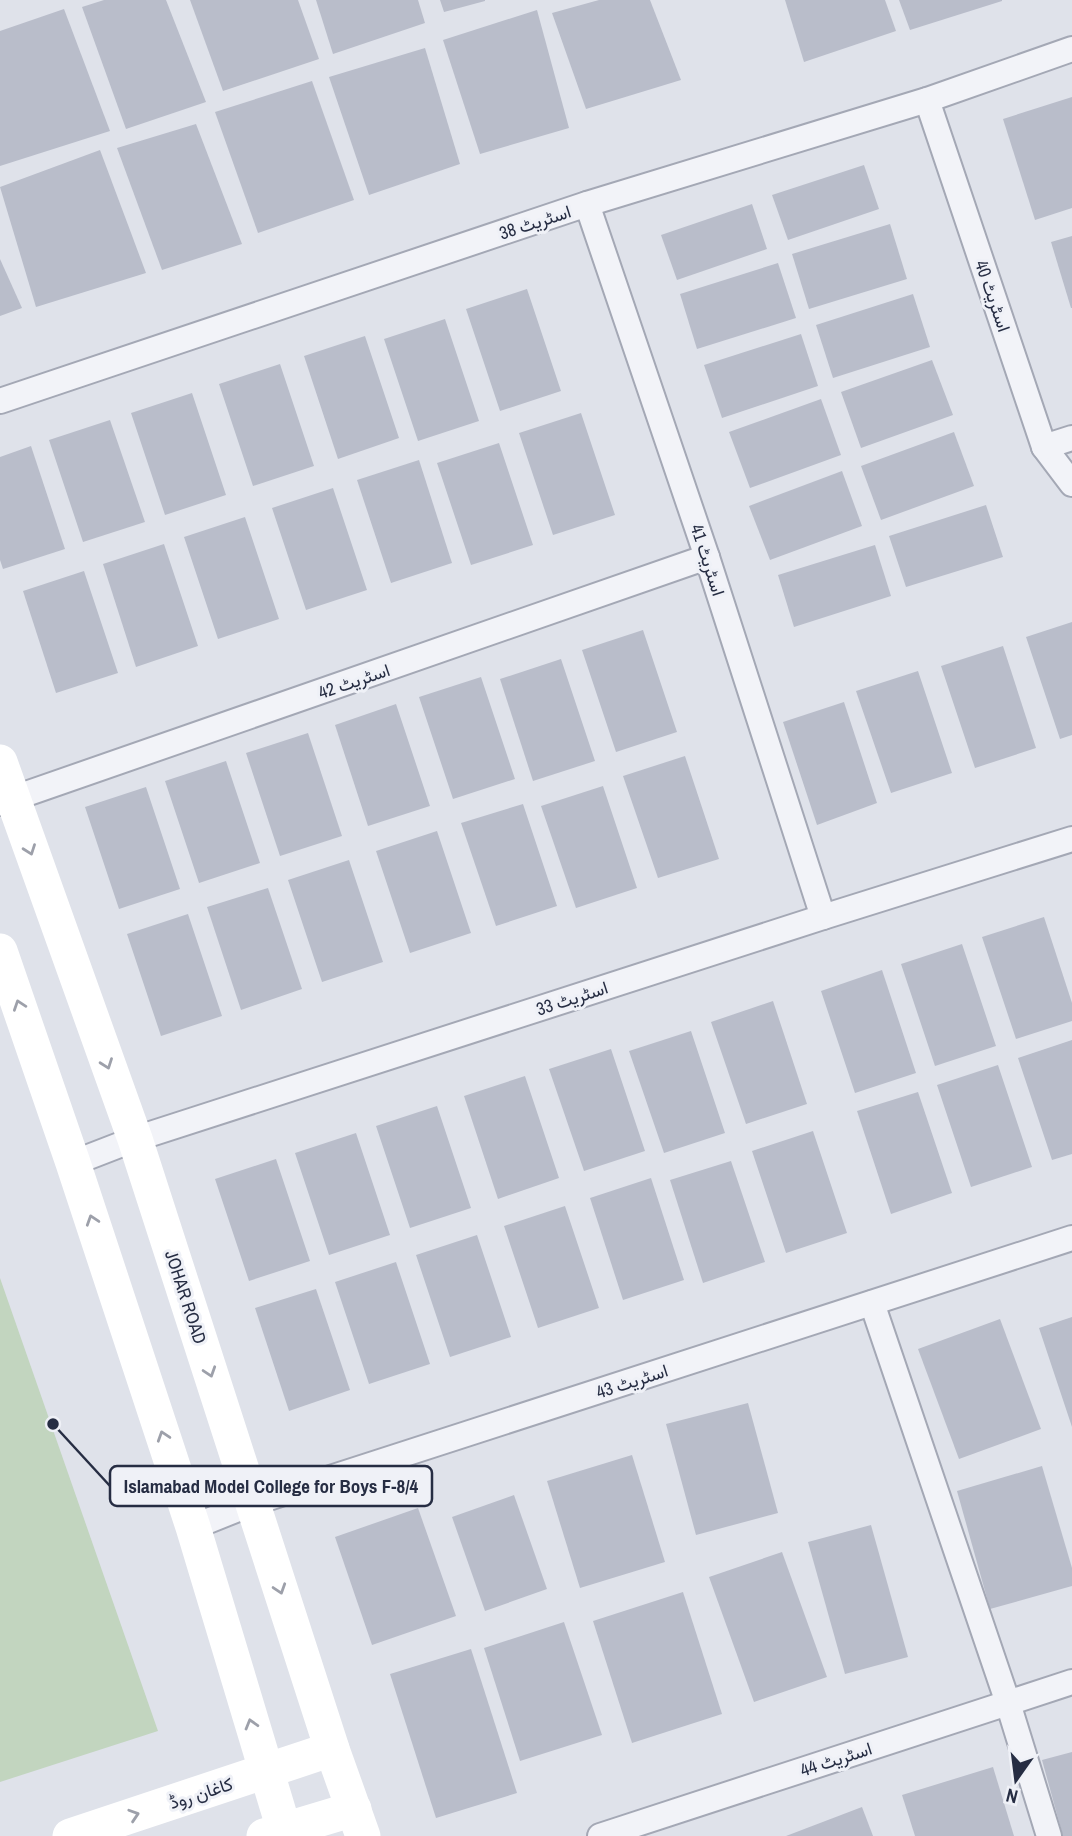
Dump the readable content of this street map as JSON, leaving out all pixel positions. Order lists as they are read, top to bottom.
{
  "streets": {
    "street": [
      "اسٹریٹ 38",
      "اسٹریٹ 40",
      "اسٹریٹ 41",
      "اسٹریٹ 42",
      "اسٹریٹ 33",
      "JOHAR ROAD",
      "اسٹریٹ 43",
      "اسٹریٹ 44",
      "کاغان روڈ"
    ]
  },
  "crossings": [
    ["اسٹریٹ 38", "اسٹریٹ 40"],
    ["اسٹریٹ 38", "اسٹریٹ 41"],
    ["اسٹریٹ 41", "اسٹریٹ 42"],
    ["اسٹریٹ 41", "اسٹریٹ 33"],
    ["اسٹریٹ 42", "JOHAR ROAD"],
    ["اسٹریٹ 33", "JOHAR ROAD"],
    ["JOHAR ROAD", "اسٹریٹ 43"],
    ["JOHAR ROAD", "کاغان روڈ"]
  ],
  "one_way": ["کاغان روڈ"],
  "places": ["Islamabad Model College for Boys F-8/4"],
  "north": "bottom"
}
